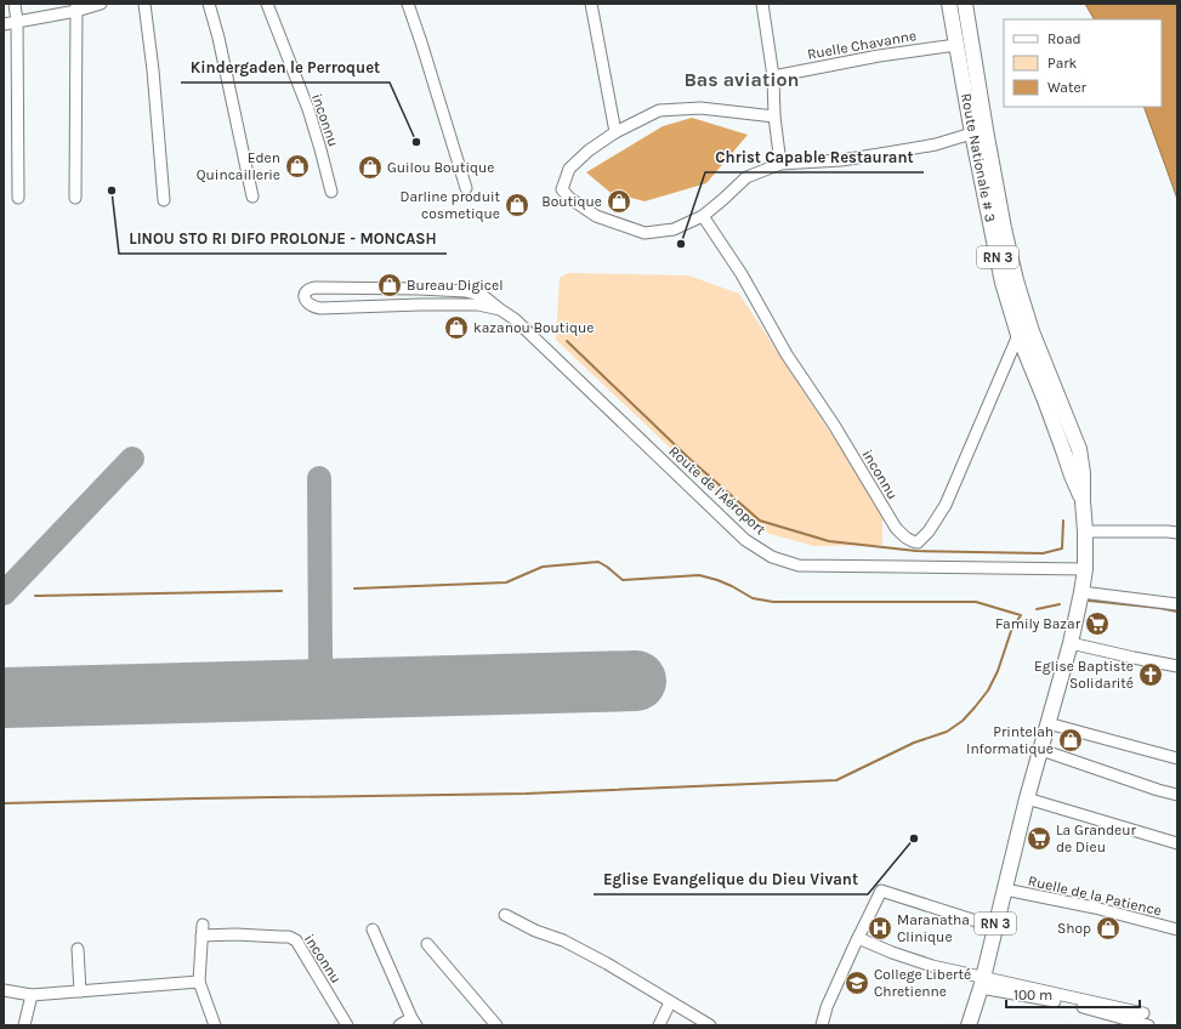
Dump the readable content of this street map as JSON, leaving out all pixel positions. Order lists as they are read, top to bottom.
{
  "streets": {
    "main road": ["Route Nationale # 3", "RN 3"],
    "street": [
      "Ruelle Chavanne",
      "inconnu",
      "Route de l'Aéroport",
      "Ruelle de la Patience"
    ]
  },
  "crossings": [
    ["Ruelle Chavanne", "Route Nationale # 3"],
    ["inconnu", "Route Nationale # 3"],
    ["Route Nationale # 3", "Route de l'Aéroport"],
    ["Route Nationale # 3", "Ruelle de la Patience"]
  ],
  "districts": ["Bas aviation"],
  "places": {
    "other": [
      "Kindergaden le Perroquet",
      "LINOU STO RI DIFO PROLONJE - MONCASH",
      "Christ Capable Restaurant",
      "Eglise Evangelique du Dieu Vivant"
    ],
    "shop": [
      "Eden Quincaillerie",
      "Guilou Boutique",
      "Boutique",
      "Darline produit cosmetique",
      "Bureau Digicel",
      "kazanou Boutique",
      "Printelah Informatique",
      "Shop"
    ],
    "supermarket": ["Family Bazar", "La Grandeur de Dieu"],
    "church": ["Eglise Baptiste Solidarité"],
    "hospital": ["Maranatha Clinique"],
    "school or university": ["College Liberté Chretienne"]
  },
  "legend": ["Road", "Park", "Water"],
  "scale_bar": "100 m"
}
